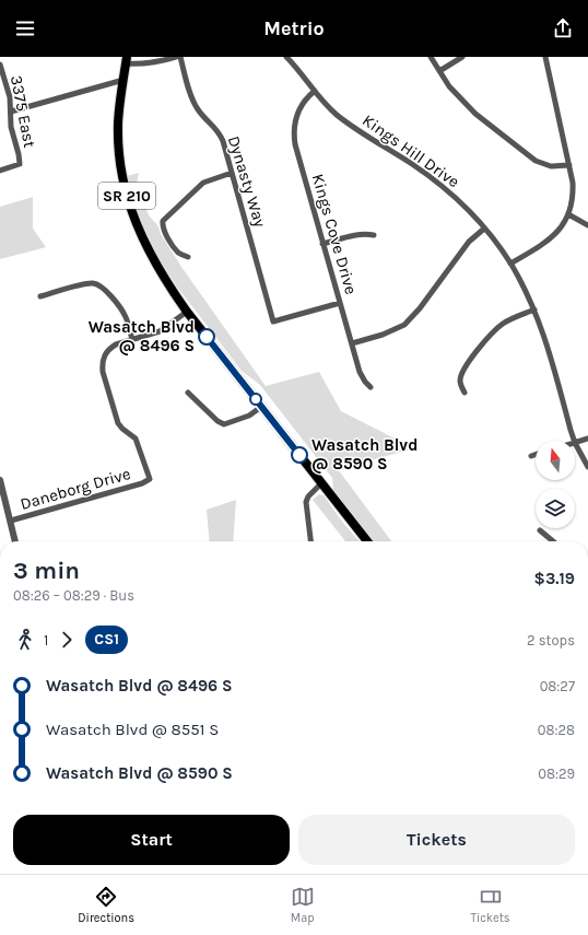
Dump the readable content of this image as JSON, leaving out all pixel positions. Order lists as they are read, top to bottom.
{
  "streets": {
    "main road": ["SR 210"],
    "street": [
      "3375 East",
      "Kings Hill Drive",
      "Dynasty Way",
      "Kings Cove Drive",
      "Daneborg Drive"
    ]
  },
  "crossings": [
    ["Kings Hill Drive", "Kings Cove Drive"],
    ["Dynasty Way", "Kings Cove Drive"],
    ["SR 210", "Daneborg Drive"]
  ],
  "places": ["Wasatch Blvd @ 8496 S", "Wasatch Blvd @ 8590 S"],
  "lines": ["bus line CS1"],
  "north": "top",
  "page": {
    "header": "Metrio",
    "heading": ["3 min", "08:26 – 08:29 · Bus", "$3.19"],
    "legs": ["1", "CS1", "2 stops"],
    "list": [
      {
        "name": "Wasatch Blvd @ 8496 S",
        "value": "08:27"
      },
      {
        "name": "Wasatch Blvd @ 8551 S",
        "value": "08:28"
      },
      {
        "name": "Wasatch Blvd @ 8590 S",
        "value": "08:29"
      }
    ],
    "buttons": ["Start", "Tickets"],
    "tabs": ["Directions", "Map", "Tickets"]
  }
}
